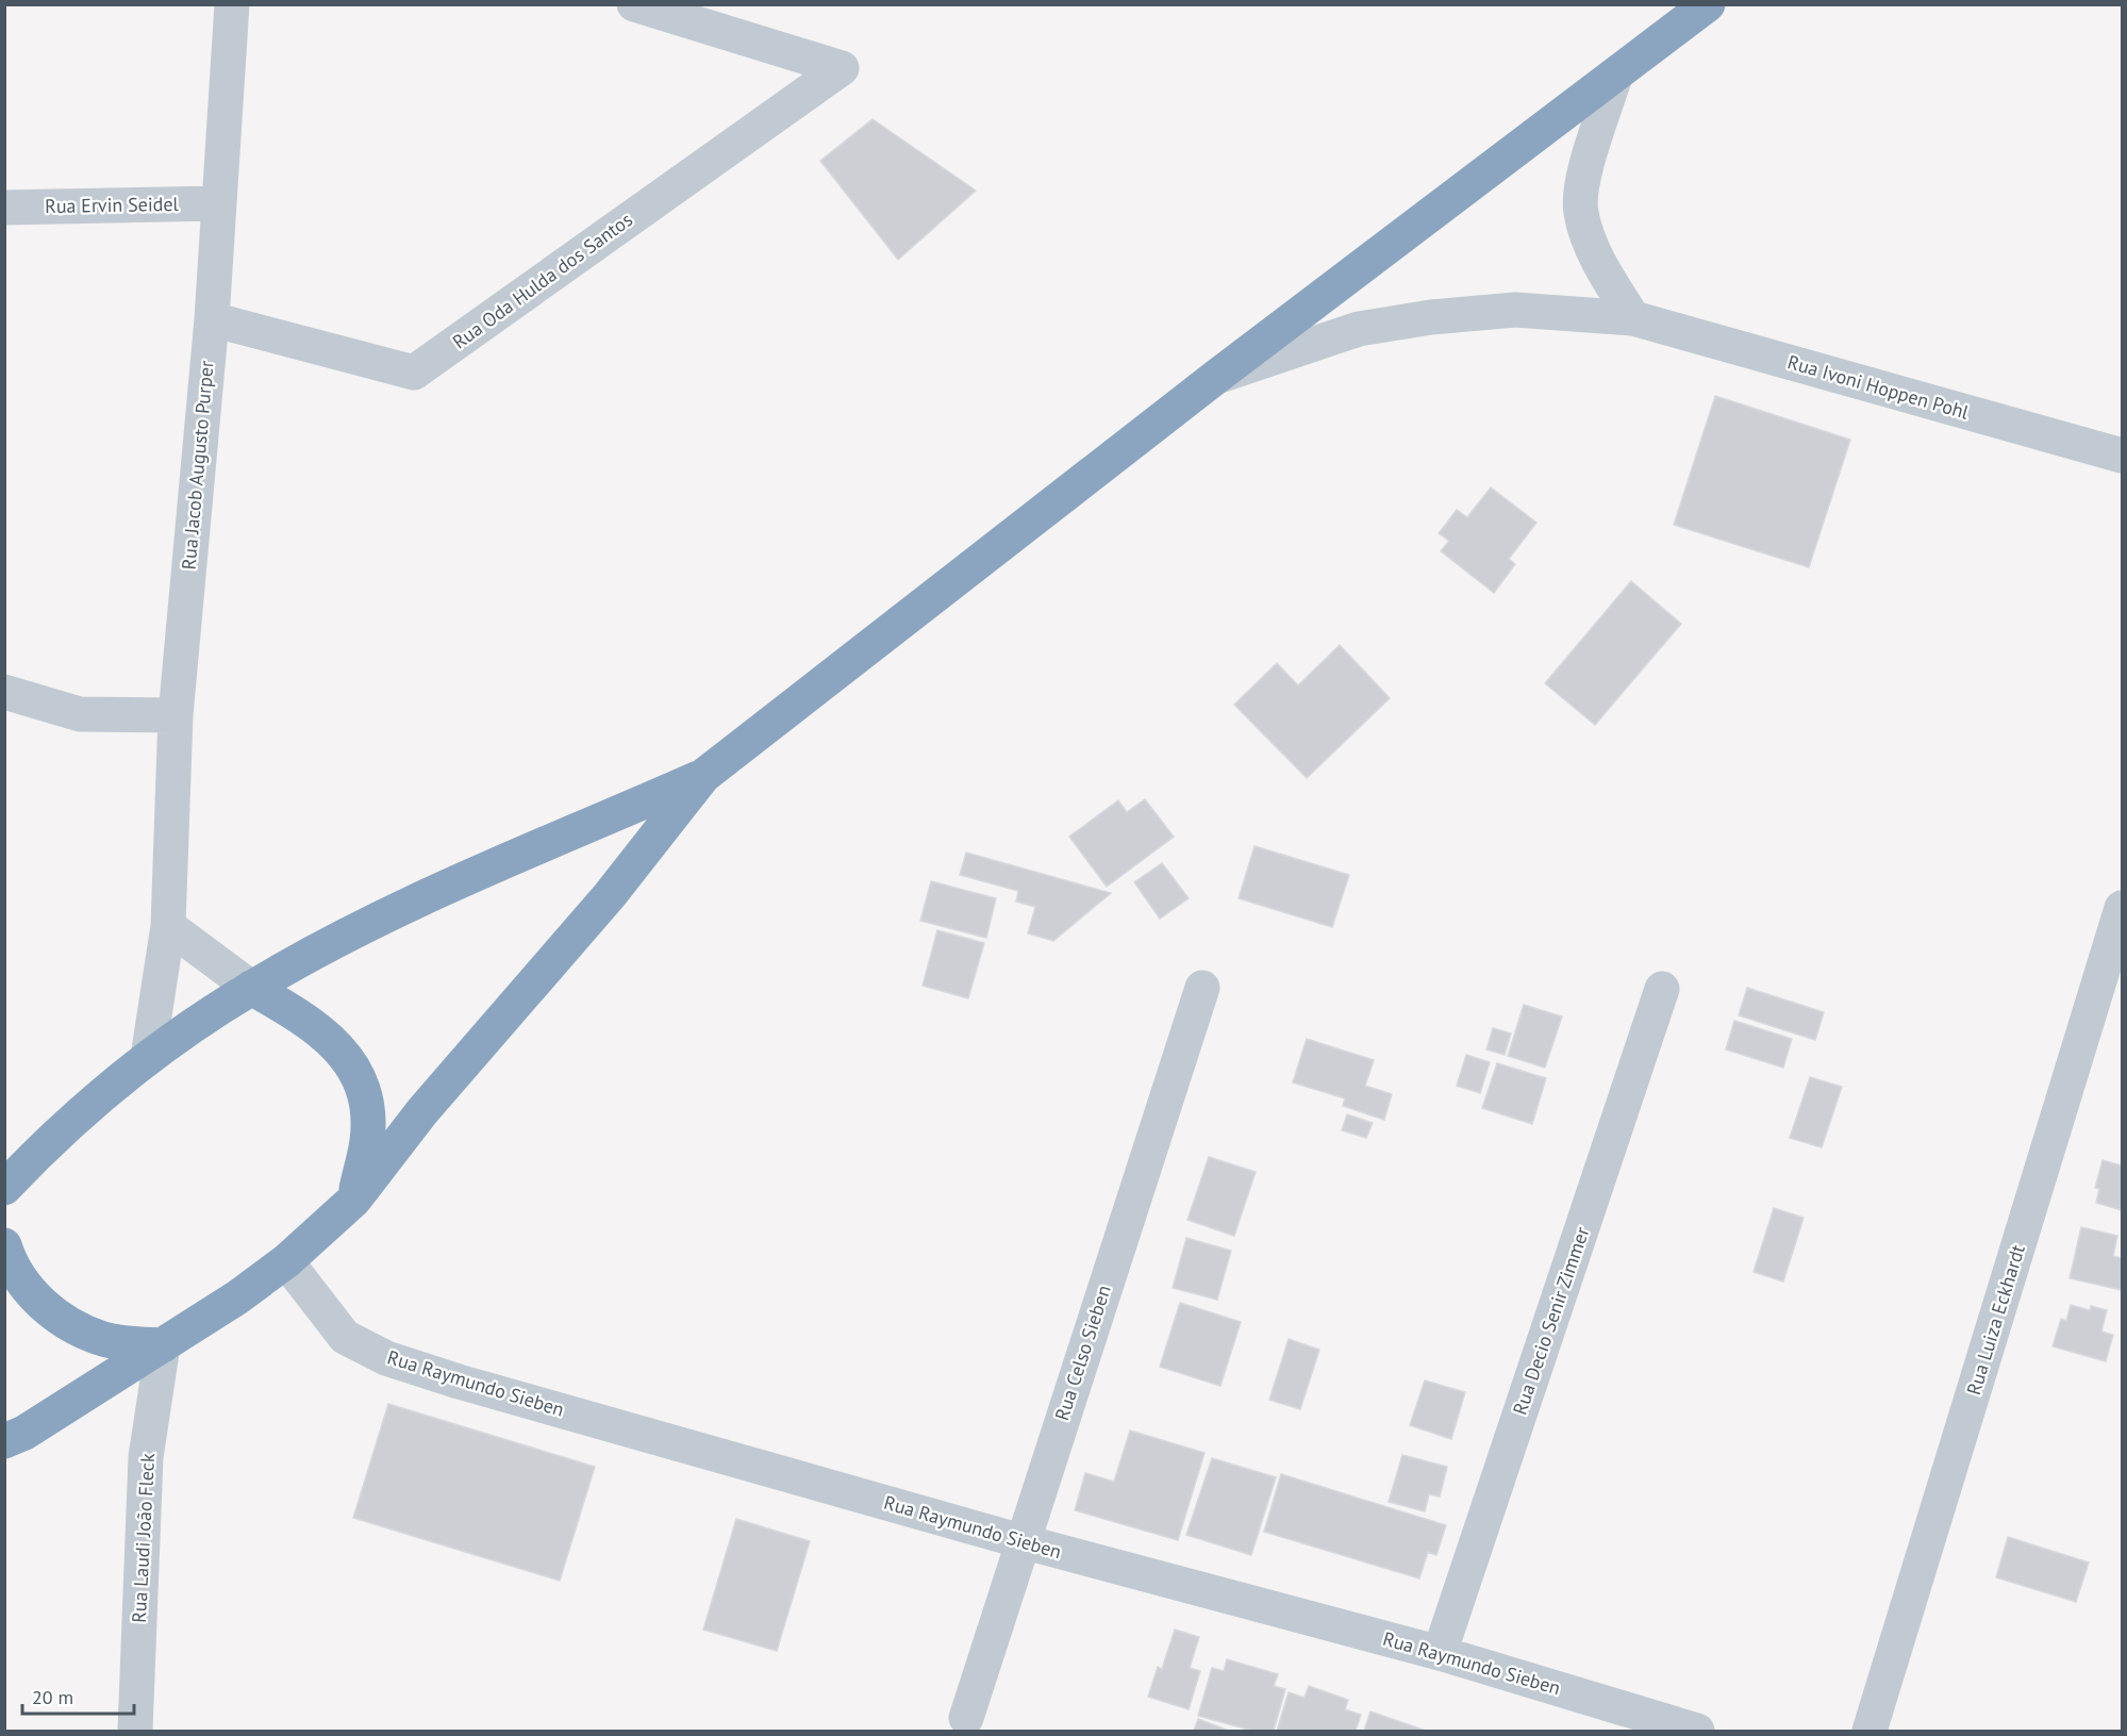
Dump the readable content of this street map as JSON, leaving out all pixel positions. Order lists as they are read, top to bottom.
{
  "streets": {
    "street": [
      "Rua Ervin Seidel",
      "Rua Oda Hulda dos Santos",
      "Rua Ivoni Hoppen Pohl",
      "Rua Jacob Augusto Purper",
      "Rua Luiza Eckhardt",
      "Rua Decio Senir Zimmer",
      "Rua Celso Sieben",
      "Rua Raymundo Sieben",
      "Rua Laudi João Fleck"
    ]
  },
  "crossings": [
    ["Rua Ervin Seidel", "Rua Jacob Augusto Purper"],
    ["Rua Oda Hulda dos Santos", "Rua Jacob Augusto Purper"],
    ["Rua Decio Senir Zimmer", "Rua Raymundo Sieben"],
    ["Rua Celso Sieben", "Rua Raymundo Sieben"]
  ],
  "scale_bar": "20 m"
}
